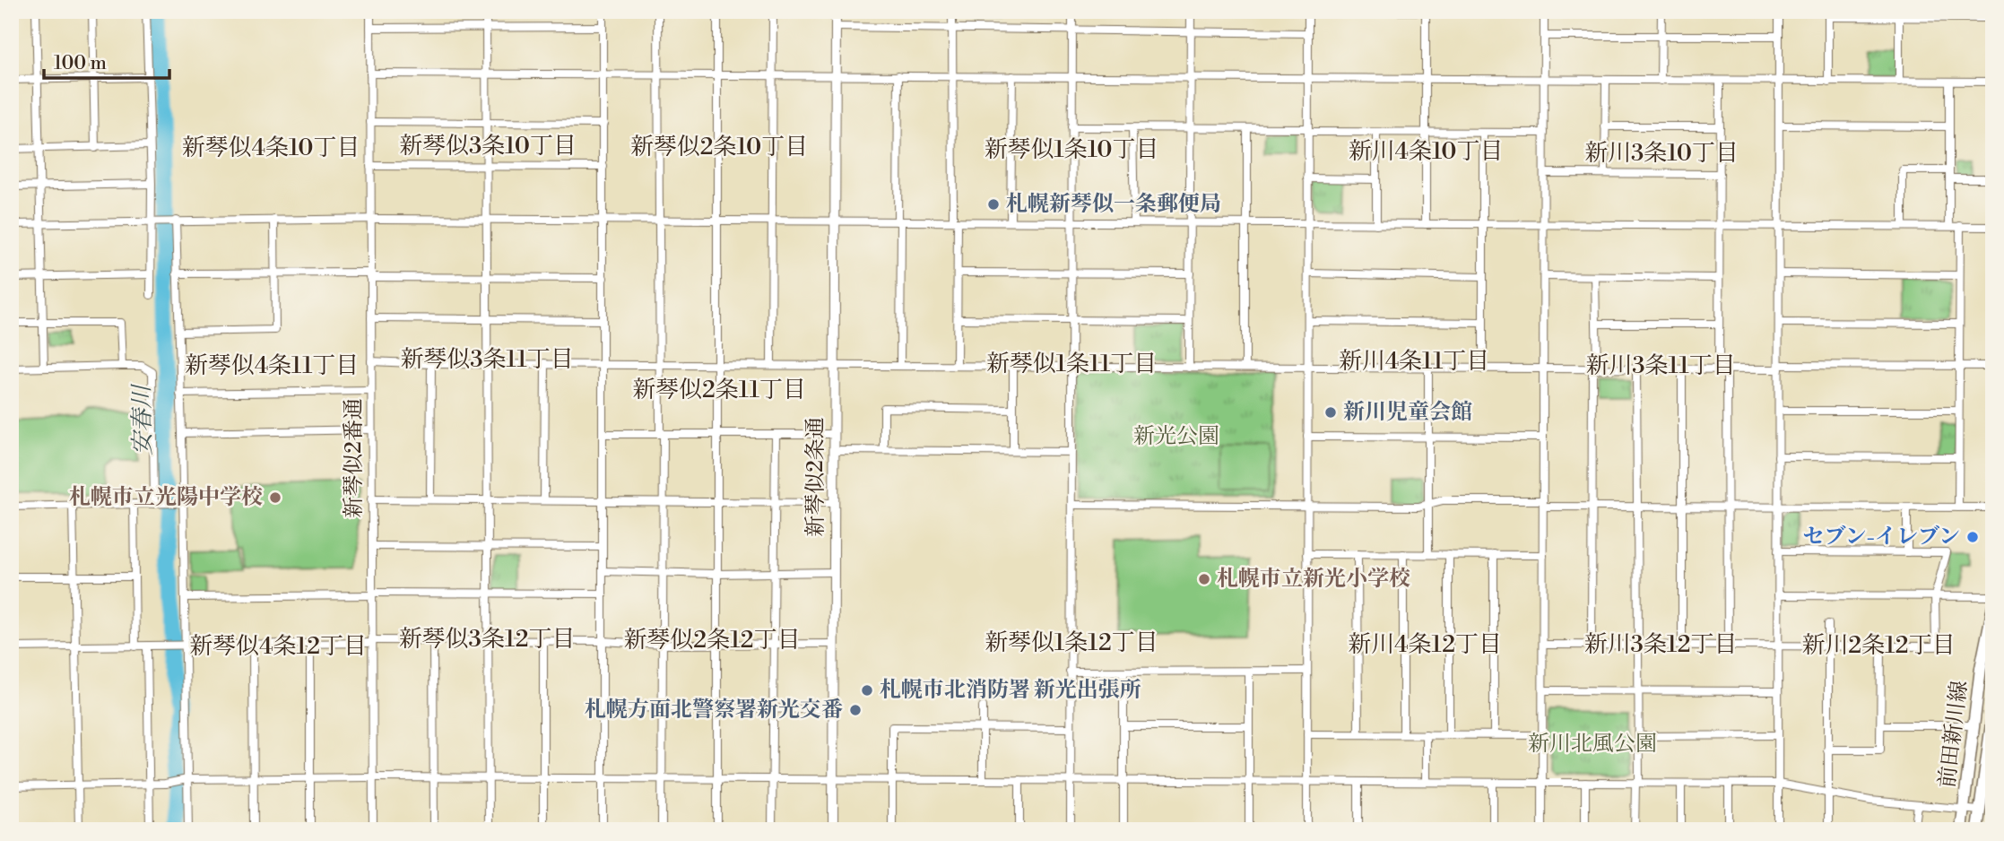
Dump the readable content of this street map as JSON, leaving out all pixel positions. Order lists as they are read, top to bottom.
{
  "streets": {
    "main road": ["前田新川線"],
    "street": ["新琴似2番通", "新琴似2条通"]
  },
  "districts": [
    "新琴似3条10丁目",
    "新琴似2条10丁目",
    "新琴似4条10丁目",
    "新琴似1条10丁目",
    "新川4条10丁目",
    "新川3条10丁目",
    "新琴似3条11丁目",
    "新川4条11丁目",
    "新琴似1条11丁目",
    "新琴似4条11丁目",
    "新川3条11丁目",
    "新琴似2条11丁目",
    "新琴似3条12丁目",
    "新琴似2条12丁目",
    "新琴似1条12丁目",
    "新川4条12丁目",
    "新川3条12丁目",
    "新川2条12丁目",
    "新琴似4条12丁目"
  ],
  "water": ["安春川"],
  "parks": ["新光公園", "新川北風公園"],
  "places": [
    "札幌新琴似一条郵便局",
    "新川児童会館",
    "札幌市立光陽中学校",
    "セブン-イレブン",
    "札幌市立新光小学校",
    "札幌市北消防署 新光出張所",
    "札幌方面北警察署新光交番"
  ],
  "scale_bar": "100 m"
}
